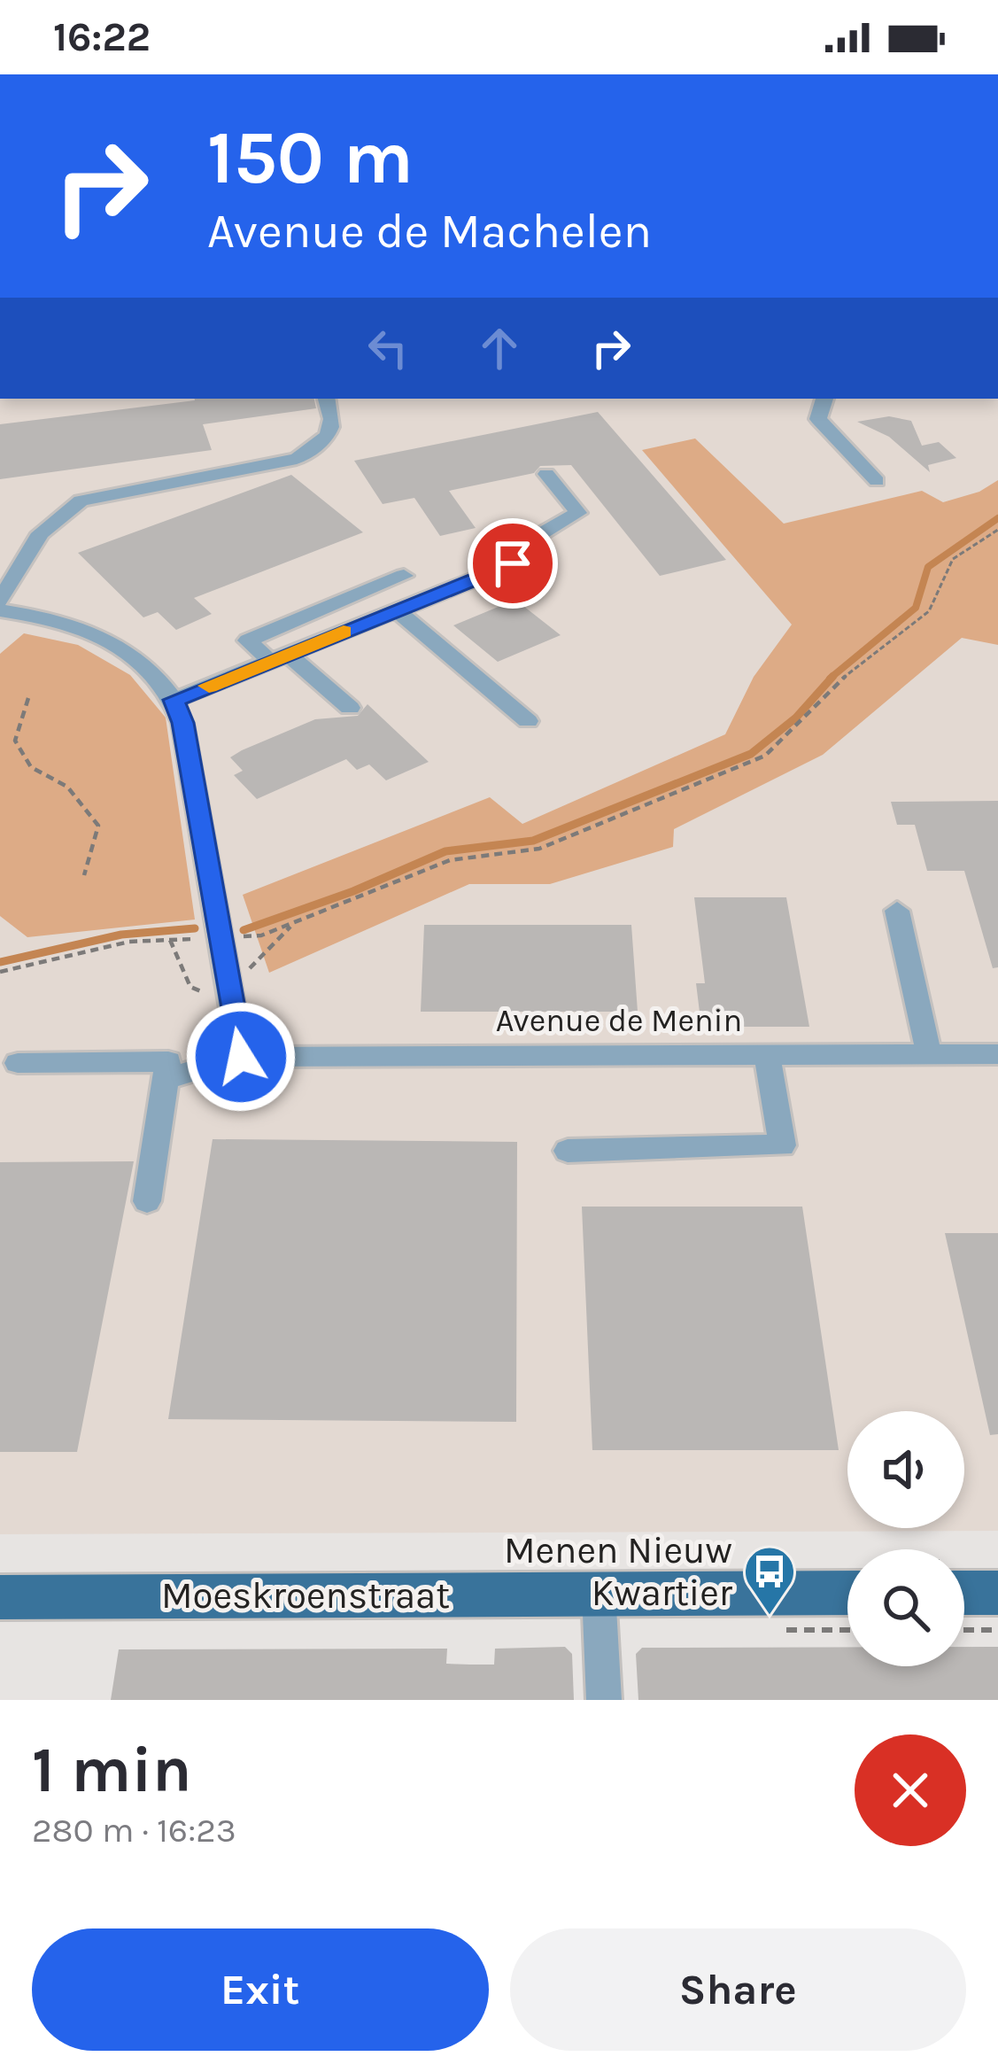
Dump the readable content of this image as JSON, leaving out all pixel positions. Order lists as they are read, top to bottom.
{
  "streets": {
    "main road": ["Moeskroenstraat"],
    "street": ["Avenue de Menin"]
  },
  "places": {
    "bus stop": ["Menen Nieuw Kwartier"]
  },
  "page": {
    "status": "16:22",
    "turn": ["150 m", "Avenue de Machelen"],
    "heading": ["1 min", "280 m · 16:23"],
    "buttons": ["Exit", "Share"]
  }
}
